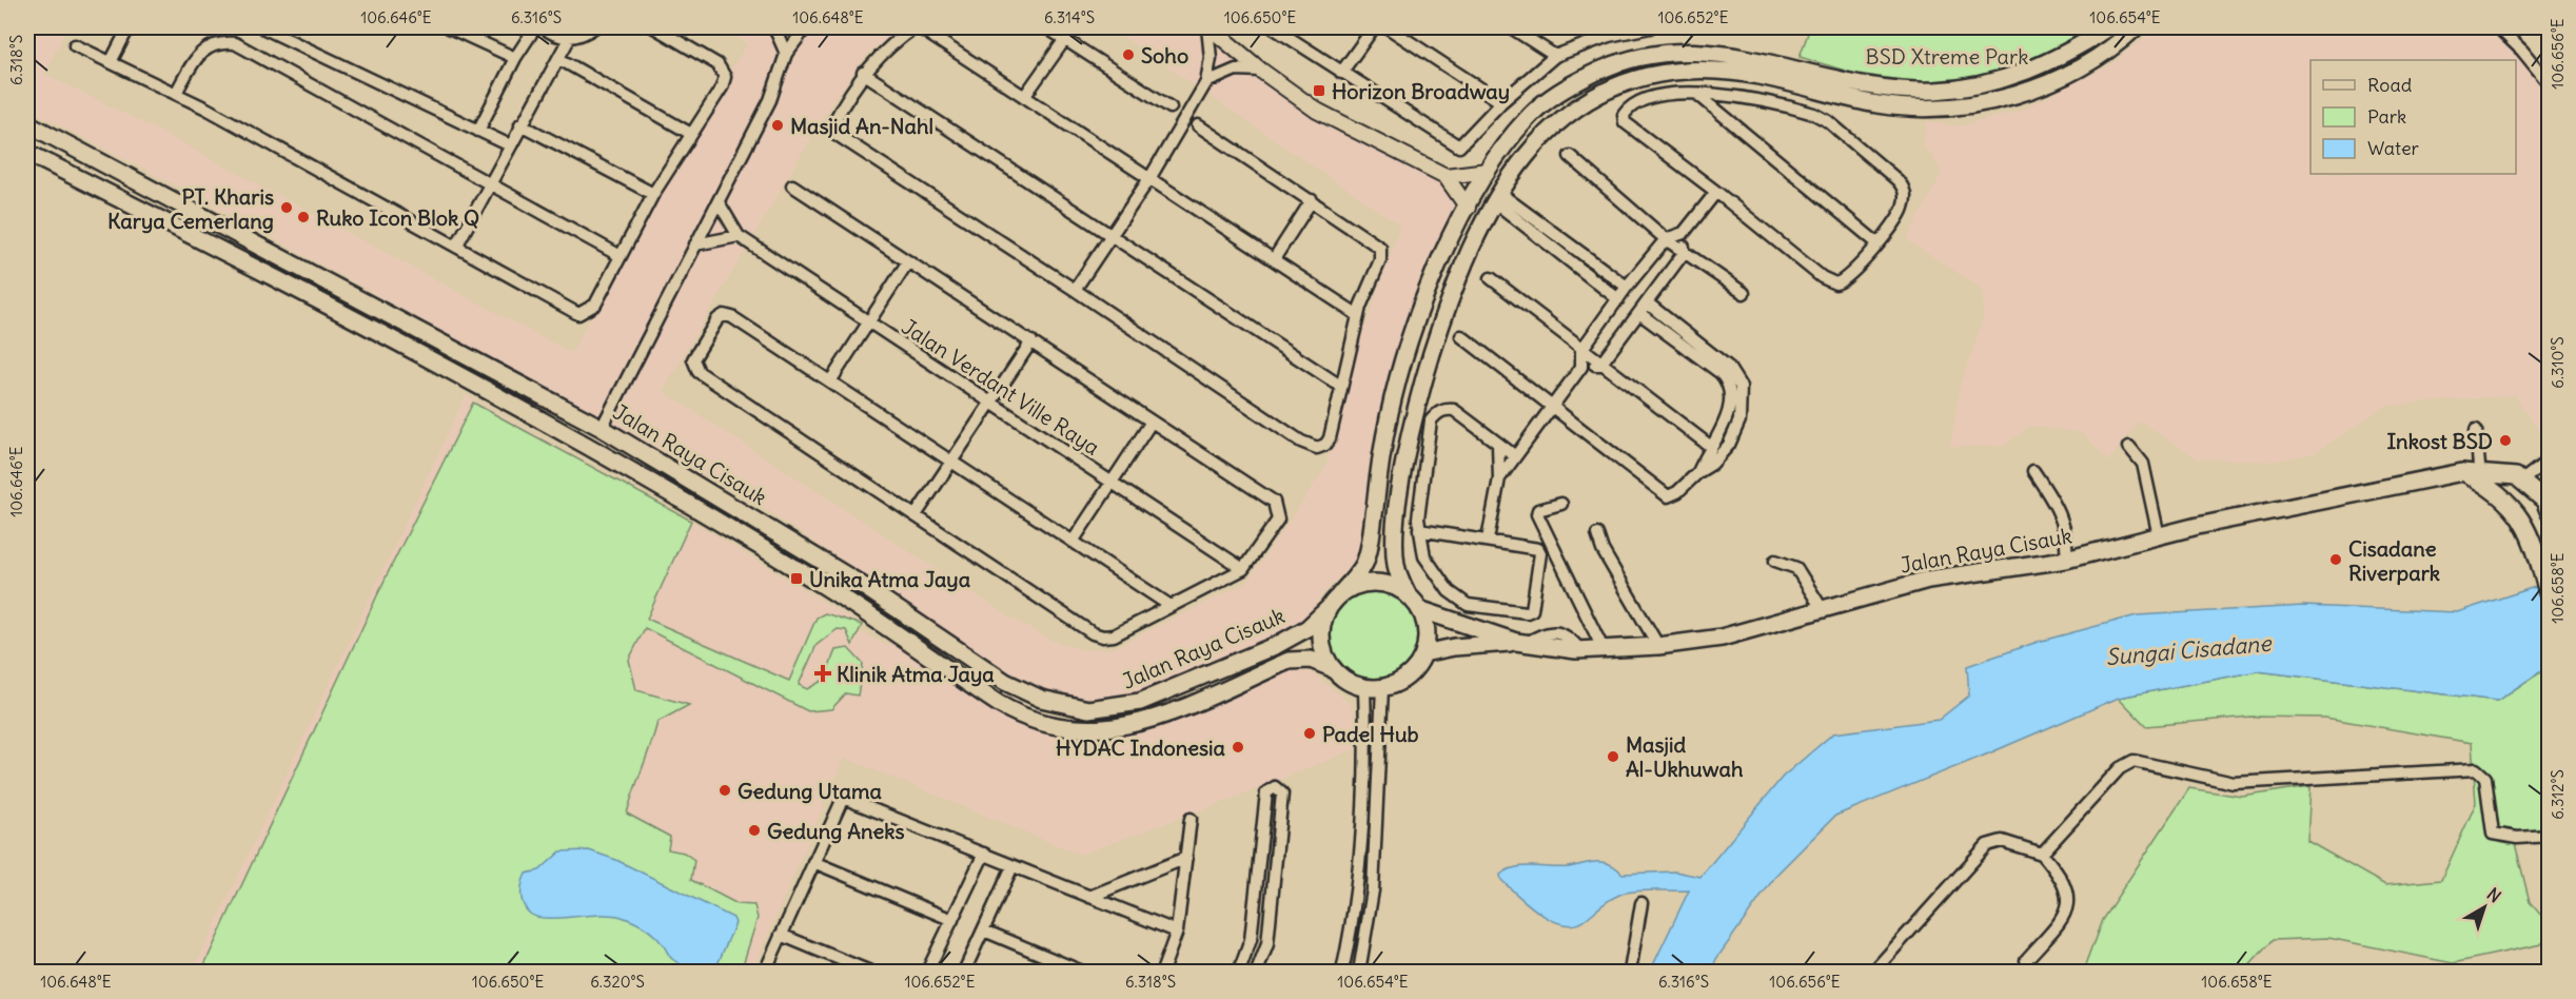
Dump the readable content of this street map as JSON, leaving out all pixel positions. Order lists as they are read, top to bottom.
{
  "streets": {
    "main road": ["Jalan Raya Cisauk"],
    "street": ["Jalan Verdant Ville Raya"]
  },
  "water": ["Sungai Cisadane"],
  "parks": ["BSD Xtreme Park"],
  "places": {
    "other": [
      "Soho",
      "Masjid An-Nahl",
      "PT. Kharis Karya Cemerlang",
      "Ruko Icon Blok Q",
      "Inkost BSD",
      "Cisadane Riverpark",
      "Padel Hub",
      "HYDAC Indonesia",
      "Masjid Al-Ukhuwah",
      "Gedung Utama",
      "Gedung Aneks"
    ],
    "transit": ["Horizon Broadway", "Unika Atma Jaya"],
    "health": ["Klinik Atma Jaya"]
  },
  "legend": ["Road", "Park", "Water"],
  "north": "top right",
  "coordinates": [
    "106.646°E",
    "6.316°S",
    "106.648°E",
    "6.314°S",
    "106.650°E",
    "106.652°E",
    "106.654°E",
    "106.656°E",
    "6.318°S",
    "6.310°S",
    "106.658°E",
    "6.312°S",
    "6.320°S"
  ]
}
